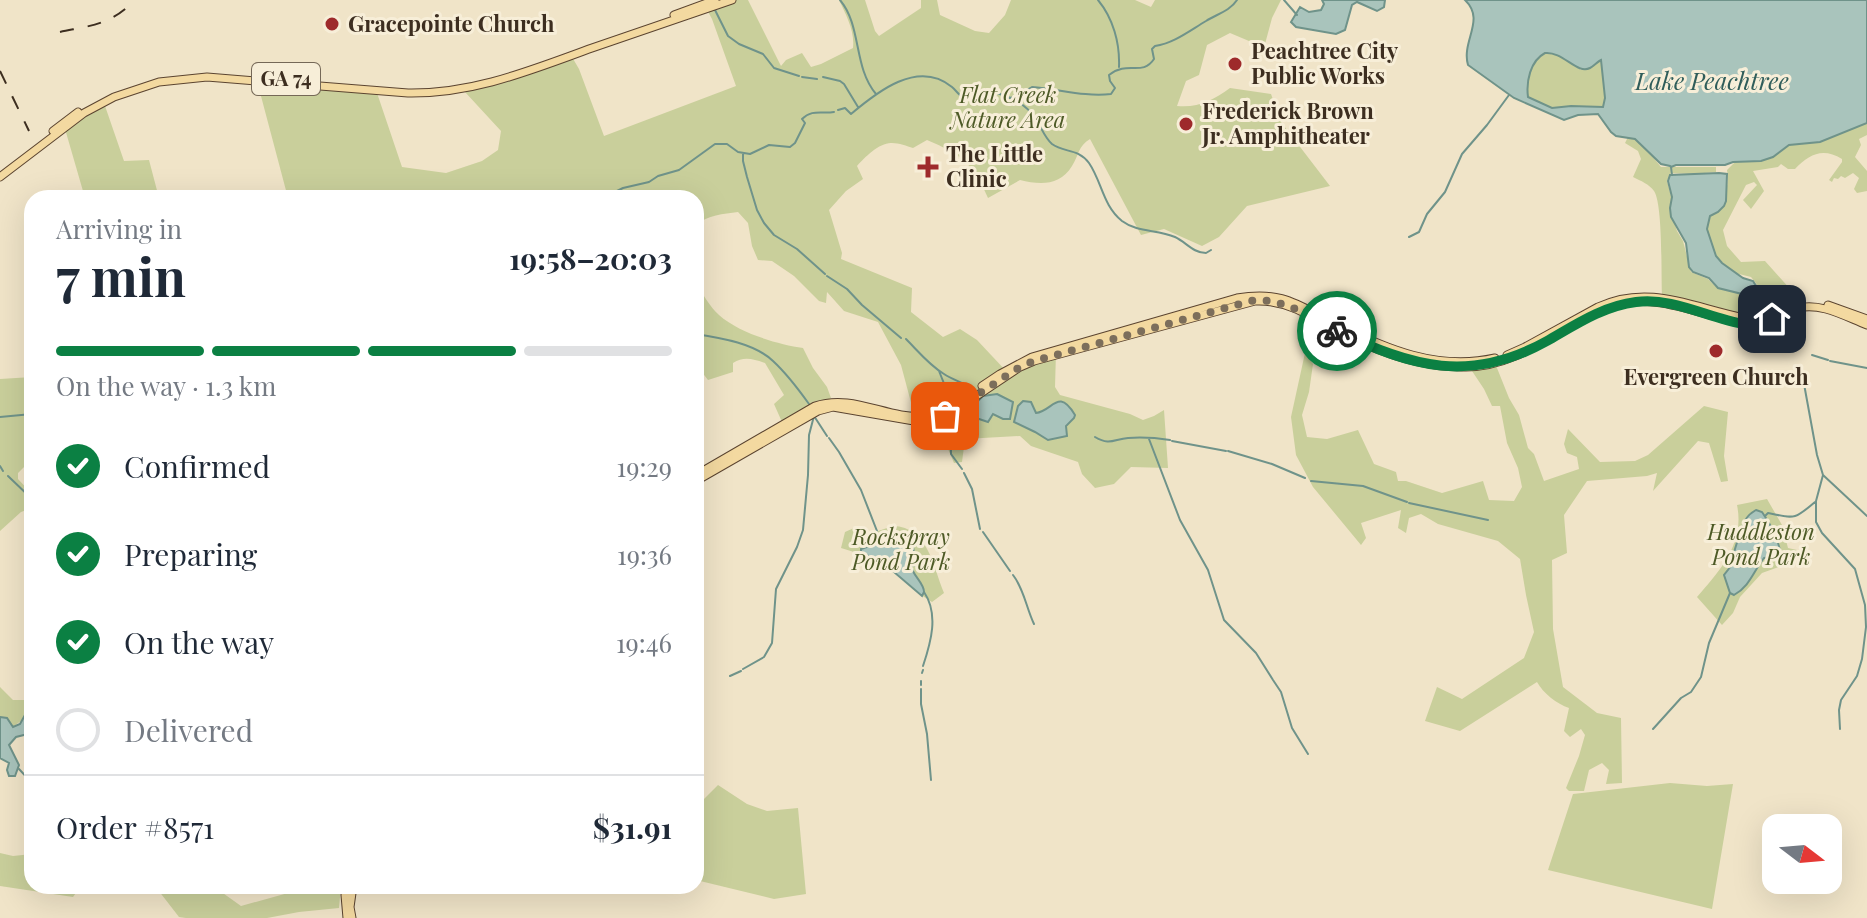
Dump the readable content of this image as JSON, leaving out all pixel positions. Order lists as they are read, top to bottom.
{
  "streets": {
    "main road": ["GA 74"]
  },
  "water": ["Lake Peachtree"],
  "parks": ["Flat Creek Nature Area", "Huddleston Pond Park", "Rockspray Pond Park"],
  "places": {
    "other": [
      "Gracepointe Church",
      "Peachtree City Public Works",
      "Frederick Brown Jr. Amphitheater",
      "Evergreen Church"
    ],
    "health": ["The Little Clinic"]
  },
  "north": "right",
  "page": {
    "heading": ["7 min", "Arriving in", "19:58–20:03"],
    "panel": ["Order #8571", "$31.91"],
    "bar": "On the way · 1.3 km",
    "list": [
      ["Confirmed", "19:29"],
      ["Preparing", "19:36"],
      ["On the way", "19:46"],
      "Delivered"
    ]
  }
}
